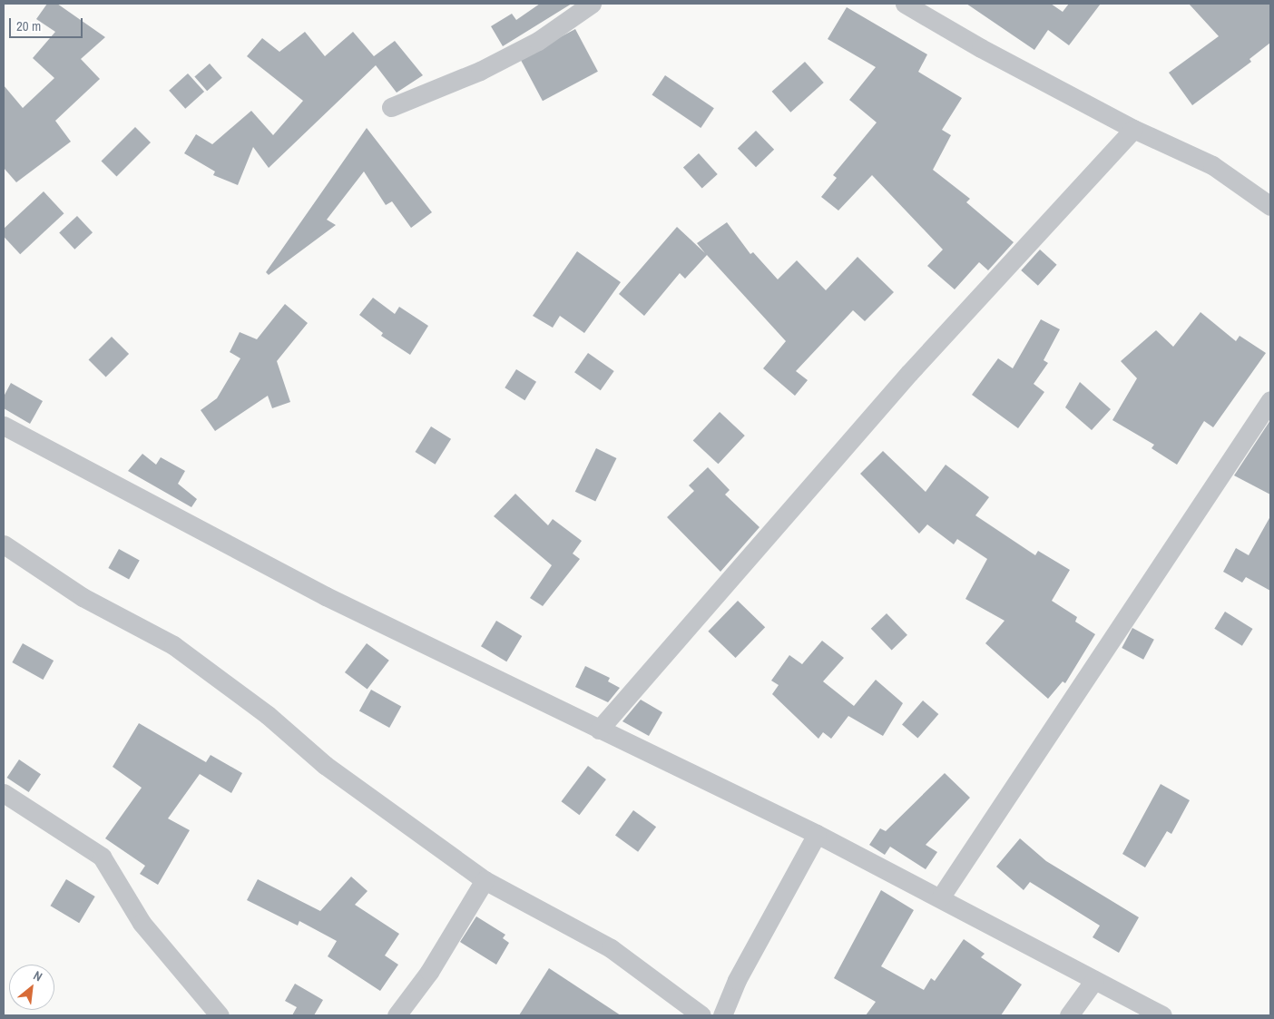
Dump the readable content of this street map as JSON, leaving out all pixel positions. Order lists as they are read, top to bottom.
{
  "scale_bar": "20 m",
  "north": "top right"
}
